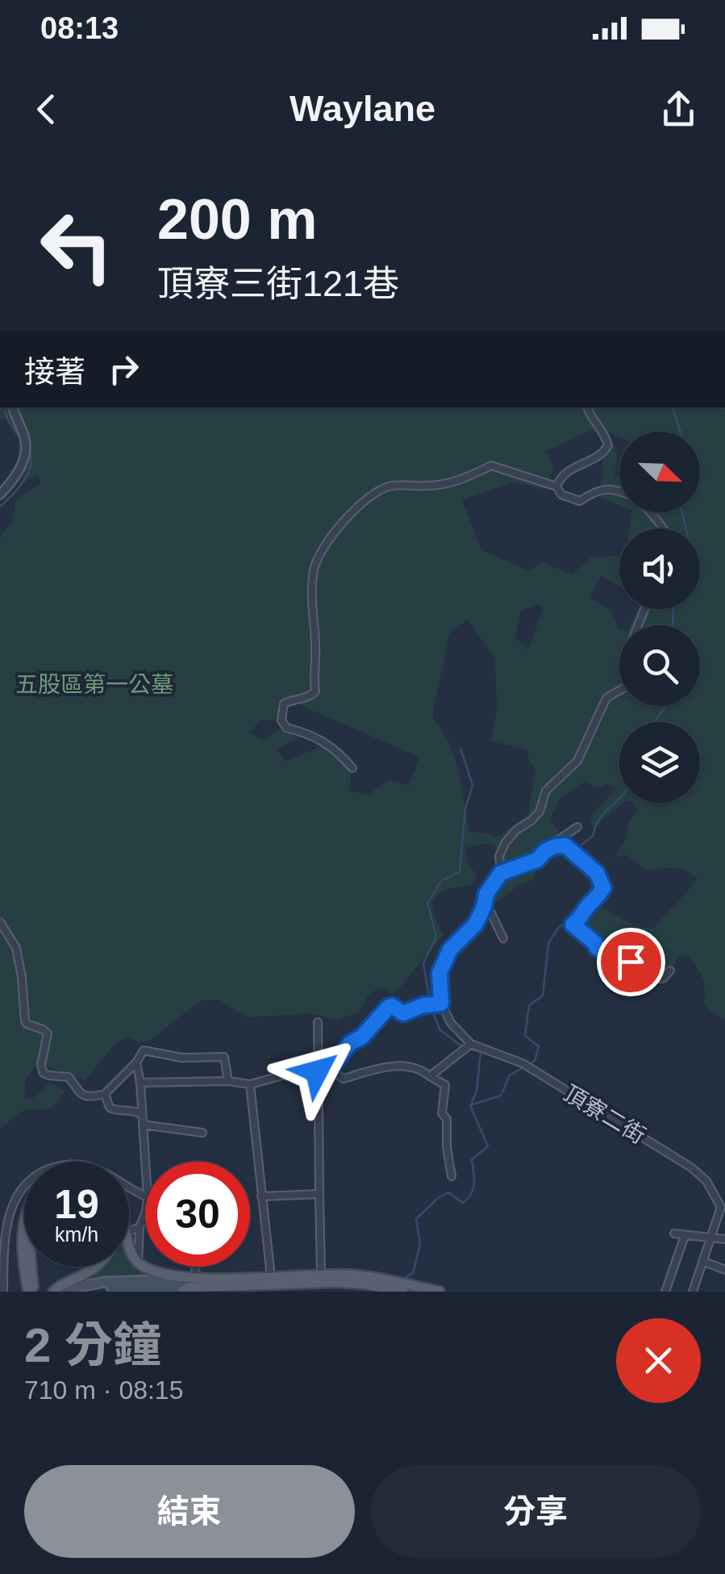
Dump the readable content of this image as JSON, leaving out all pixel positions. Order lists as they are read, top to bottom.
{
  "streets": {
    "street": ["頂寮二街"]
  },
  "parks": ["五股區第一公墓"],
  "north": "bottom right",
  "page": {
    "status": "08:13",
    "header": "Waylane",
    "turn": ["200 m", "頂寮三街121巷"],
    "then": "接著",
    "speed": "19 km/h",
    "limit": "30",
    "heading": ["2 分鐘", "710 m · 08:15"],
    "buttons": ["結束", "分享"]
  }
}
